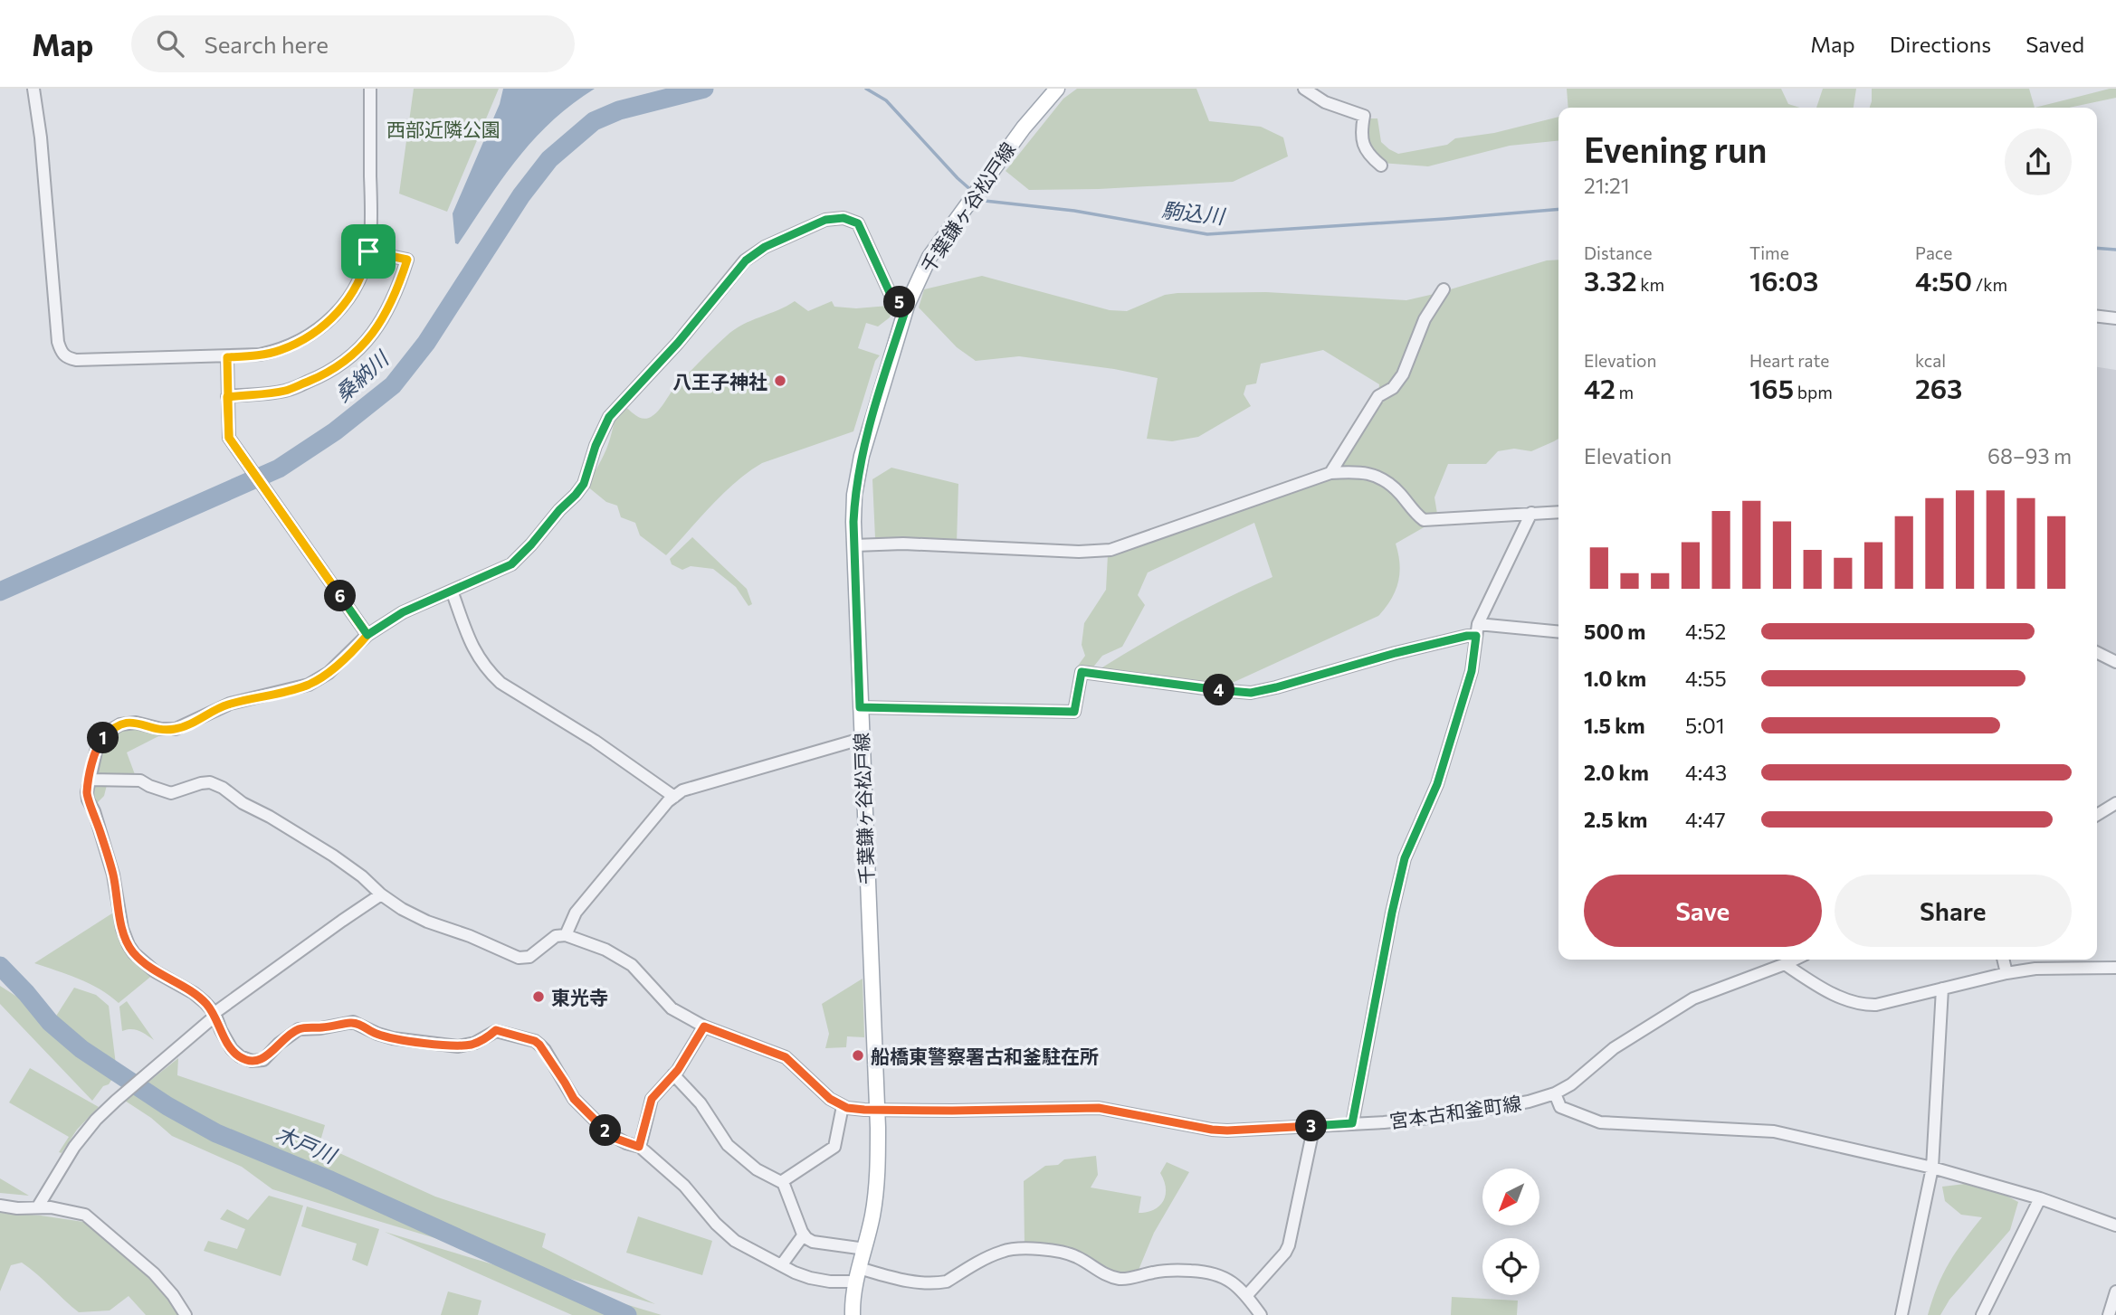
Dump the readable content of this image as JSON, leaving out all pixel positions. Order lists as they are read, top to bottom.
{
  "streets": {
    "main road": ["千葉鎌ヶ谷松戸線"],
    "street": ["宮本古和釜町線"]
  },
  "crossings": [
    ["千葉鎌ヶ谷松戸線", "宮本古和釜町線"]
  ],
  "water": ["駒込川", "桑納川", "木戸川"],
  "parks": ["西部近隣公園"],
  "places": ["八王子神社", "東光寺", "船橋東警察署古和釜駐在所"],
  "north": "bottom left",
  "page": {
    "header": "Map",
    "search": "Search here",
    "nav": ["Map", "Directions", "Saved"],
    "heading": ["Evening run", "21:21"],
    "stats": [
      ["Distance", "3.32 km"],
      ["Time", "16:03"],
      ["Pace", "4:50 /km"],
      ["Elevation", "42 m"],
      ["Heart rate", "165 bpm"],
      ["kcal", "263"]
    ],
    "pins": [
      "5",
      "6",
      "4",
      "1",
      "3",
      "2"
    ],
    "chart": ["Elevation", "68–93 m"],
    "list": [
      {
        "name": "500 m",
        "note": "4:52"
      },
      {
        "name": "1.0 km",
        "note": "4:55"
      },
      {
        "name": "1.5 km",
        "note": "5:01"
      },
      {
        "name": "2.0 km",
        "note": "4:43"
      },
      {
        "name": "2.5 km",
        "note": "4:47"
      }
    ],
    "buttons": ["Save", "Share"]
  }
}
